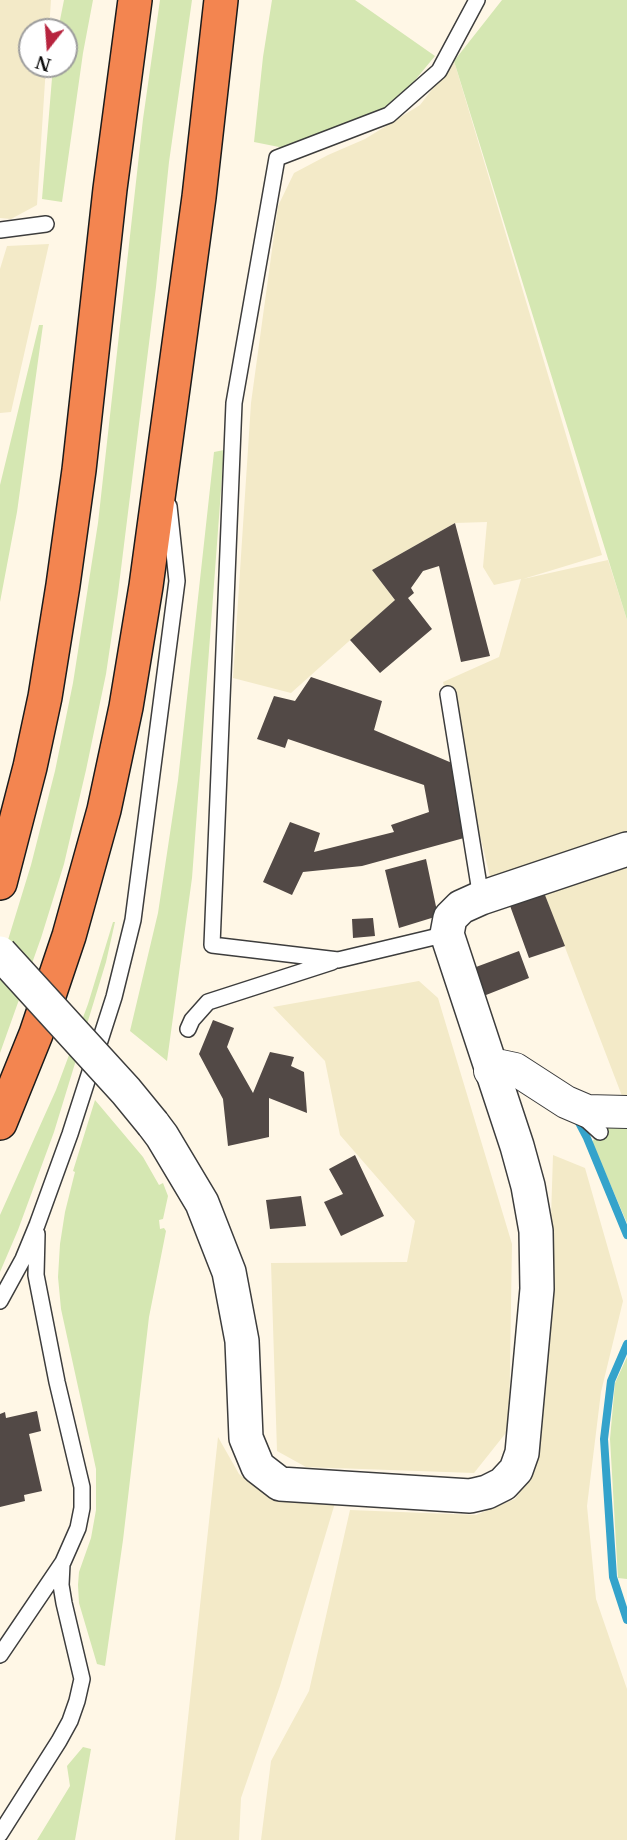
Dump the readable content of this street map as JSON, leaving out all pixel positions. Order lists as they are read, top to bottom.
{
  "north": "bottom"
}
